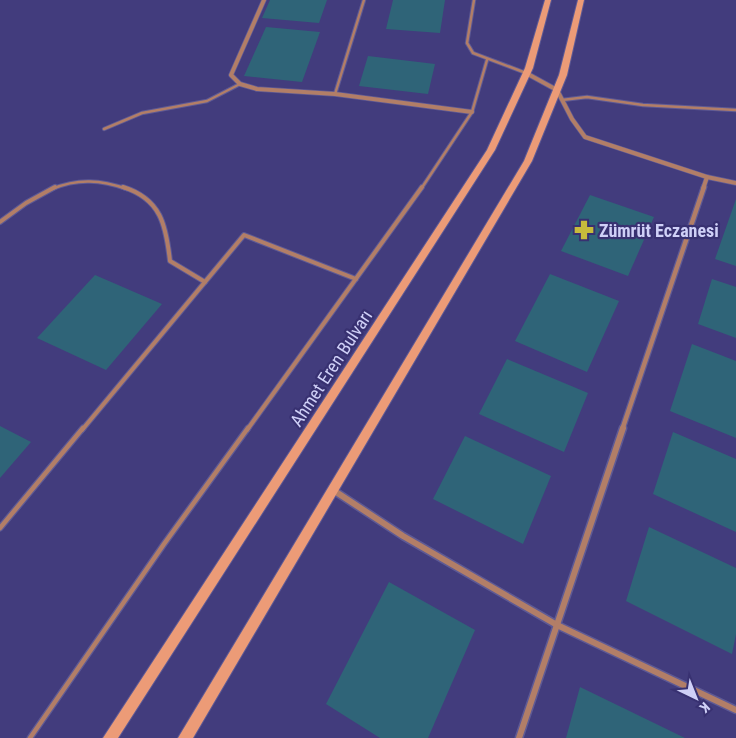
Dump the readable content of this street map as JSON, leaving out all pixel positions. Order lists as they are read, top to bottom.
{
  "streets": {
    "main road": ["Ahmet Eren Bulvarı"]
  },
  "places": {
    "pharmacy": ["Zümrüt Eczanesi"]
  },
  "north": "bottom right"
}
